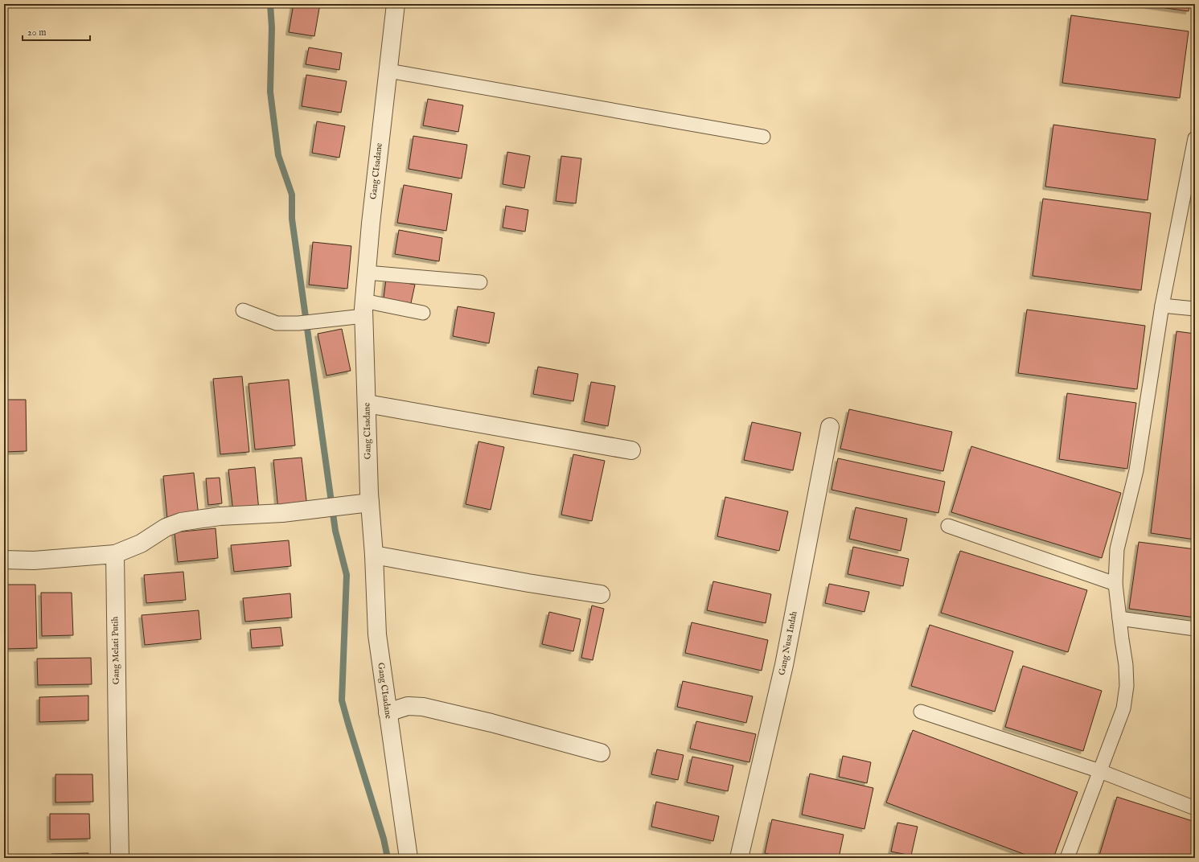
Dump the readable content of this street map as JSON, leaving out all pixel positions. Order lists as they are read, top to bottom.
{
  "streets": {
    "street": ["Gang CIsadane", "Gang Nusa Indah", "Gang Melati Putih"]
  },
  "scale_bar": "20 m"
}
